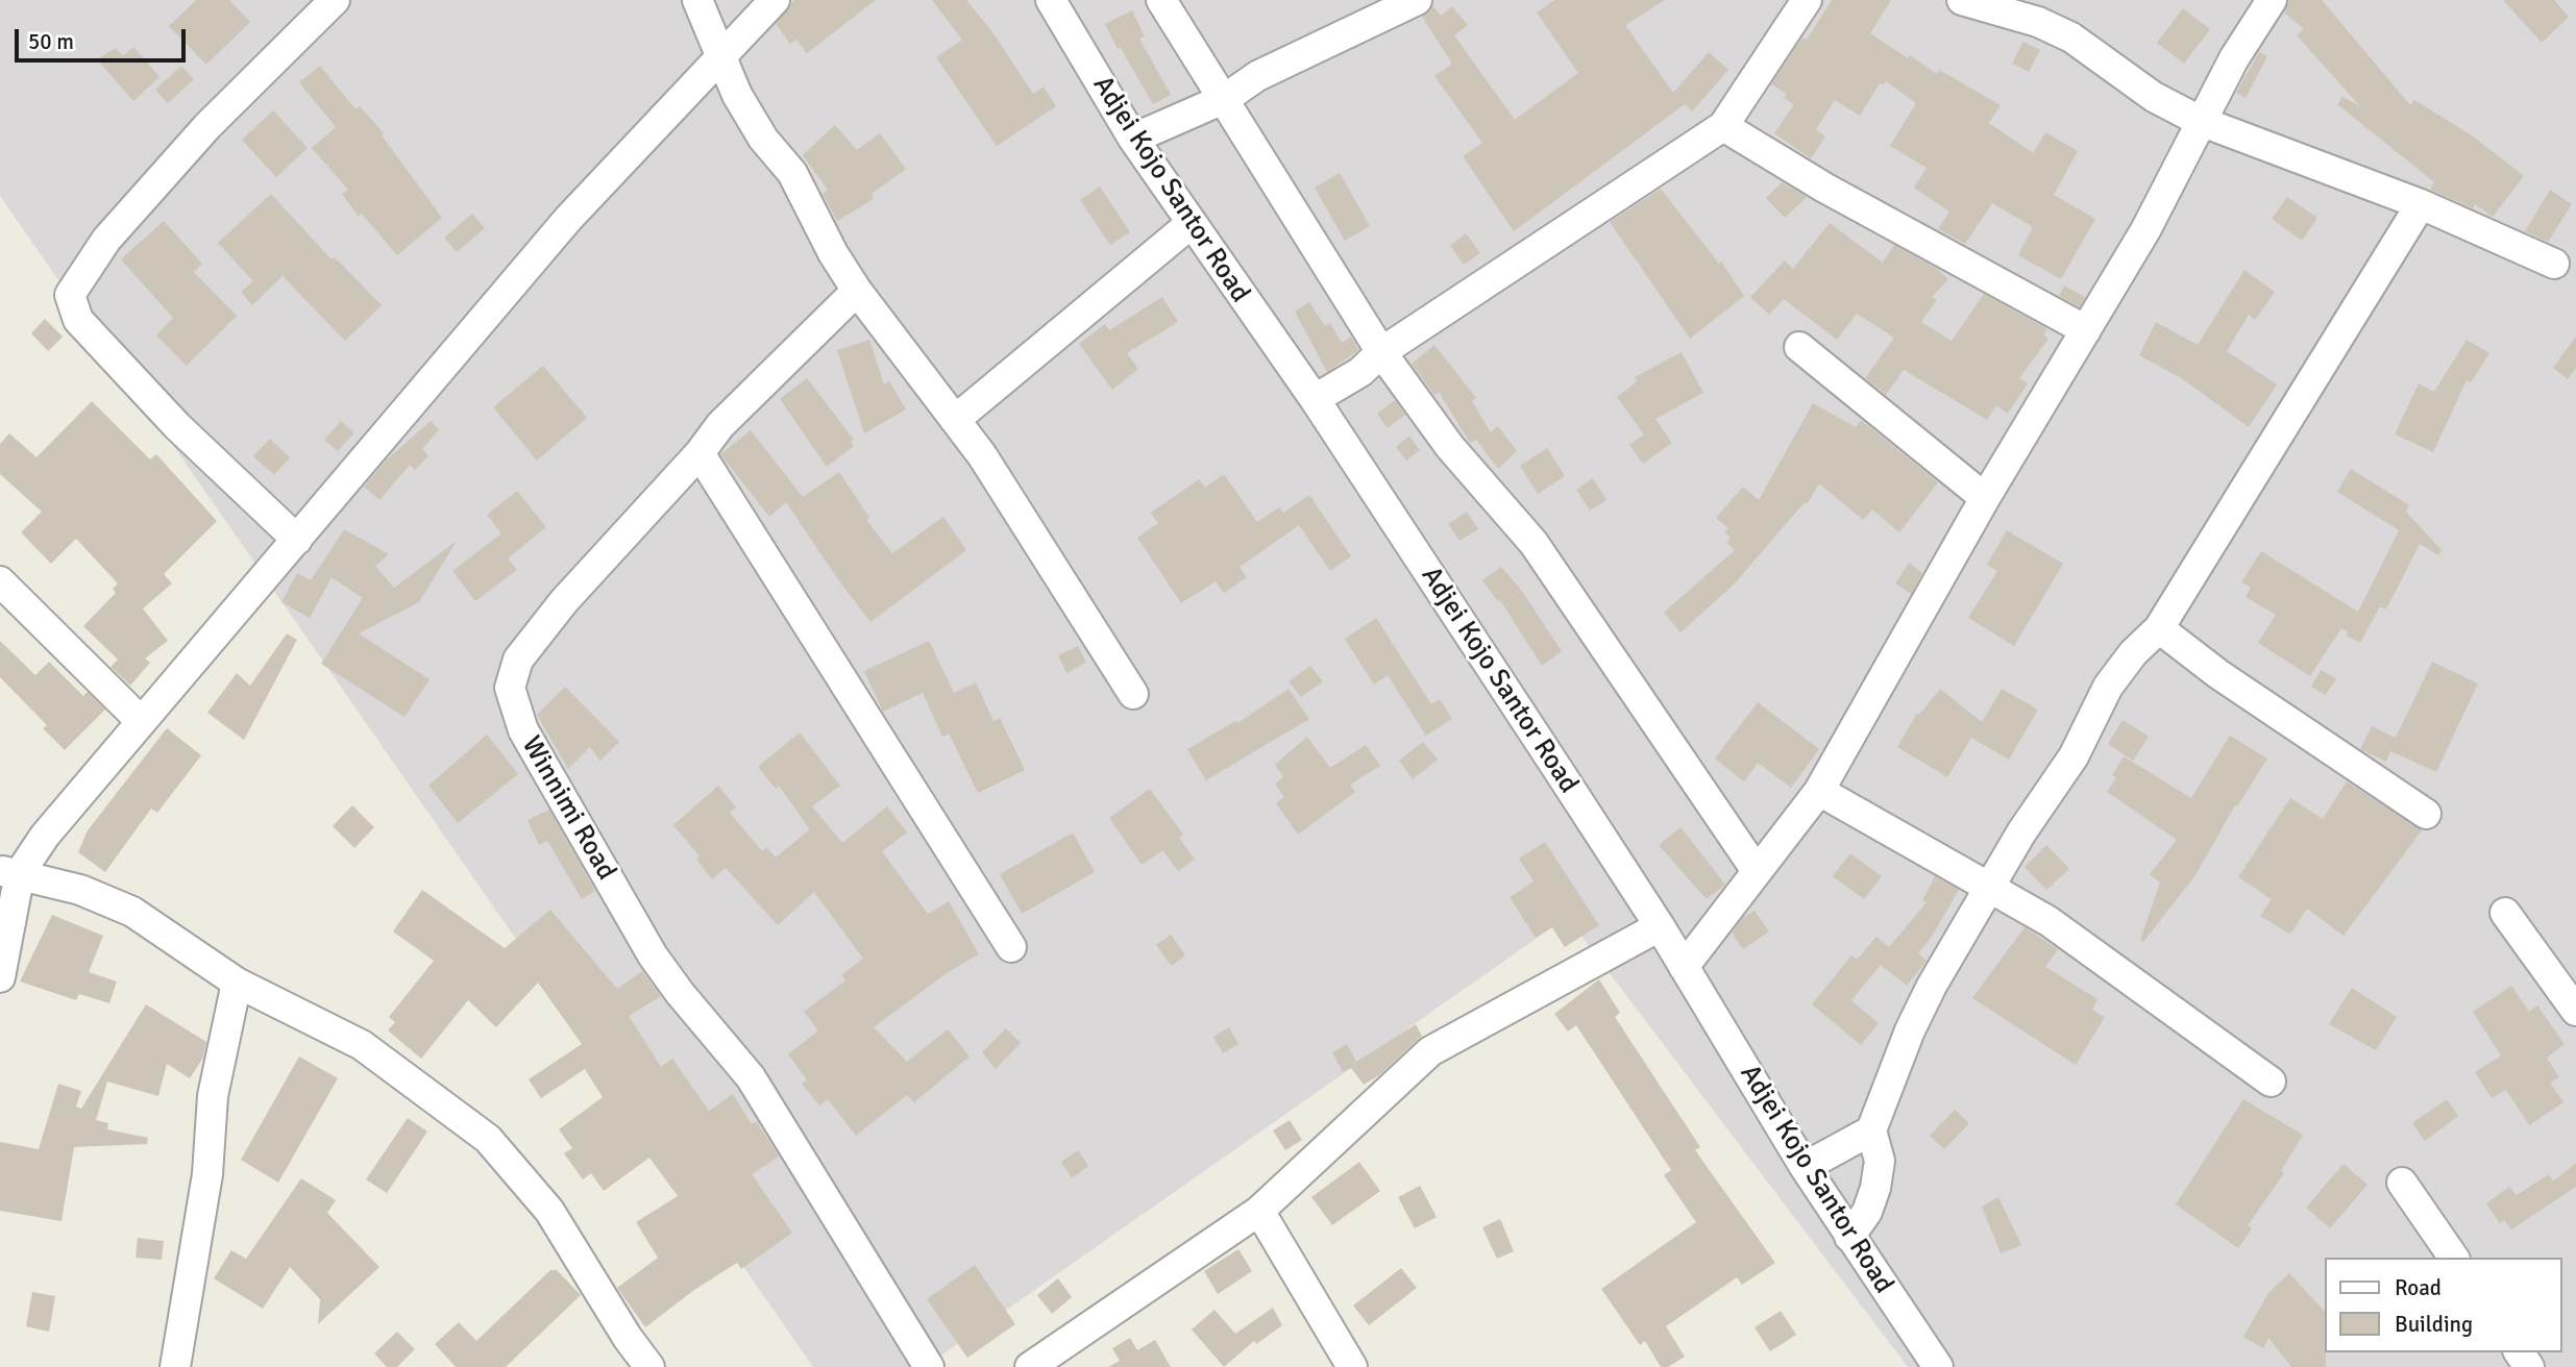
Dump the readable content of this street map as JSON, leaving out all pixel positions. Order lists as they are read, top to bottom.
{
  "streets": {
    "street": ["Adjei Kojo Santor Road", "Winnimi Road"]
  },
  "legend": ["Road", "Building"],
  "scale_bar": "50 m"
}
